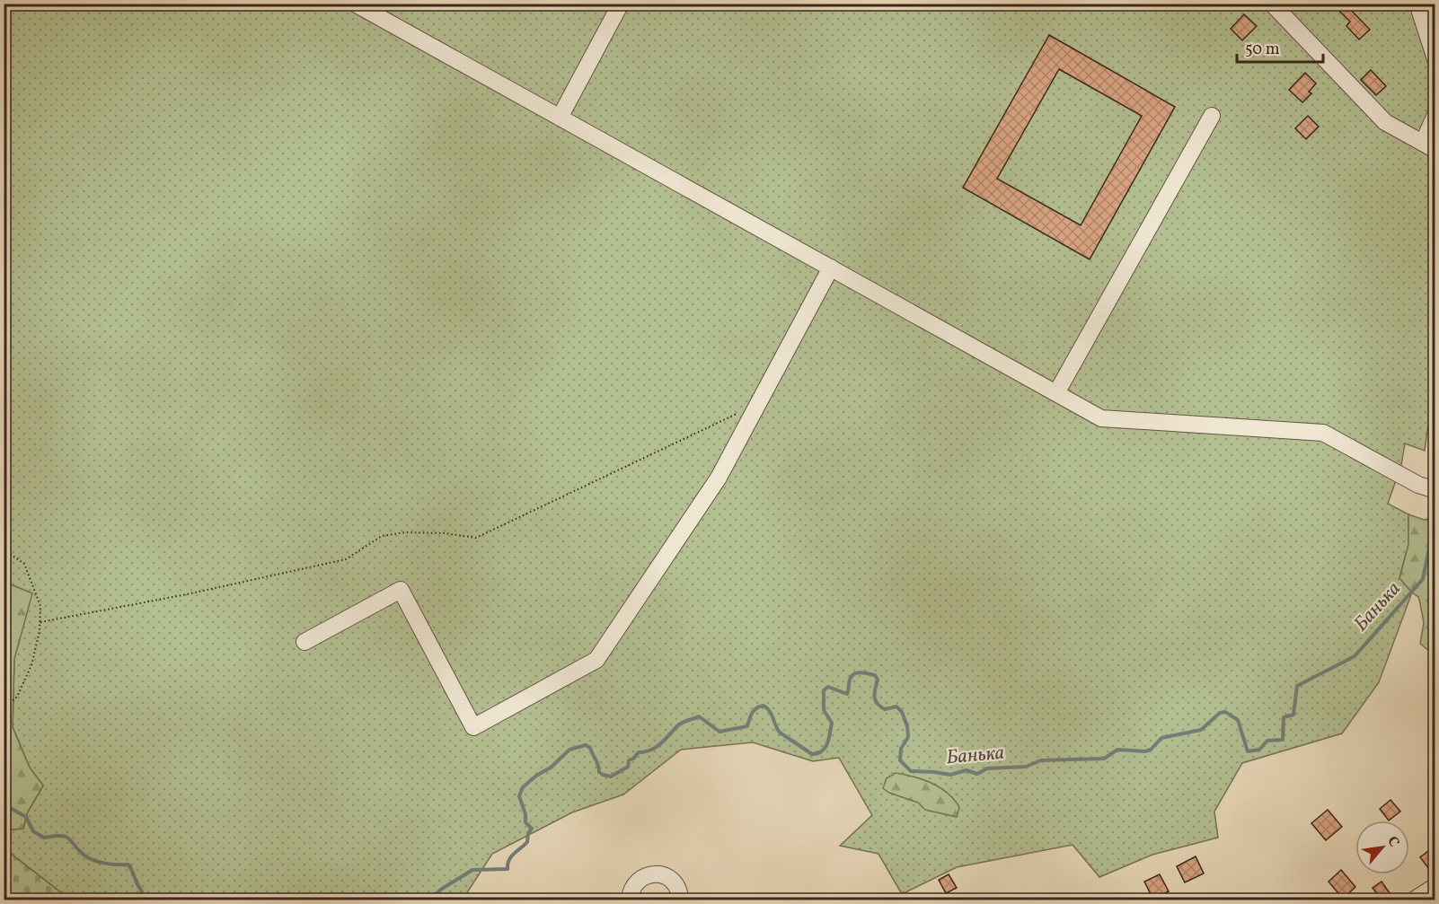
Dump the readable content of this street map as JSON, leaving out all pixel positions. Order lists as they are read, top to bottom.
{
  "water": ["Банька"],
  "scale_bar": "50 m",
  "north": "top right"
}
